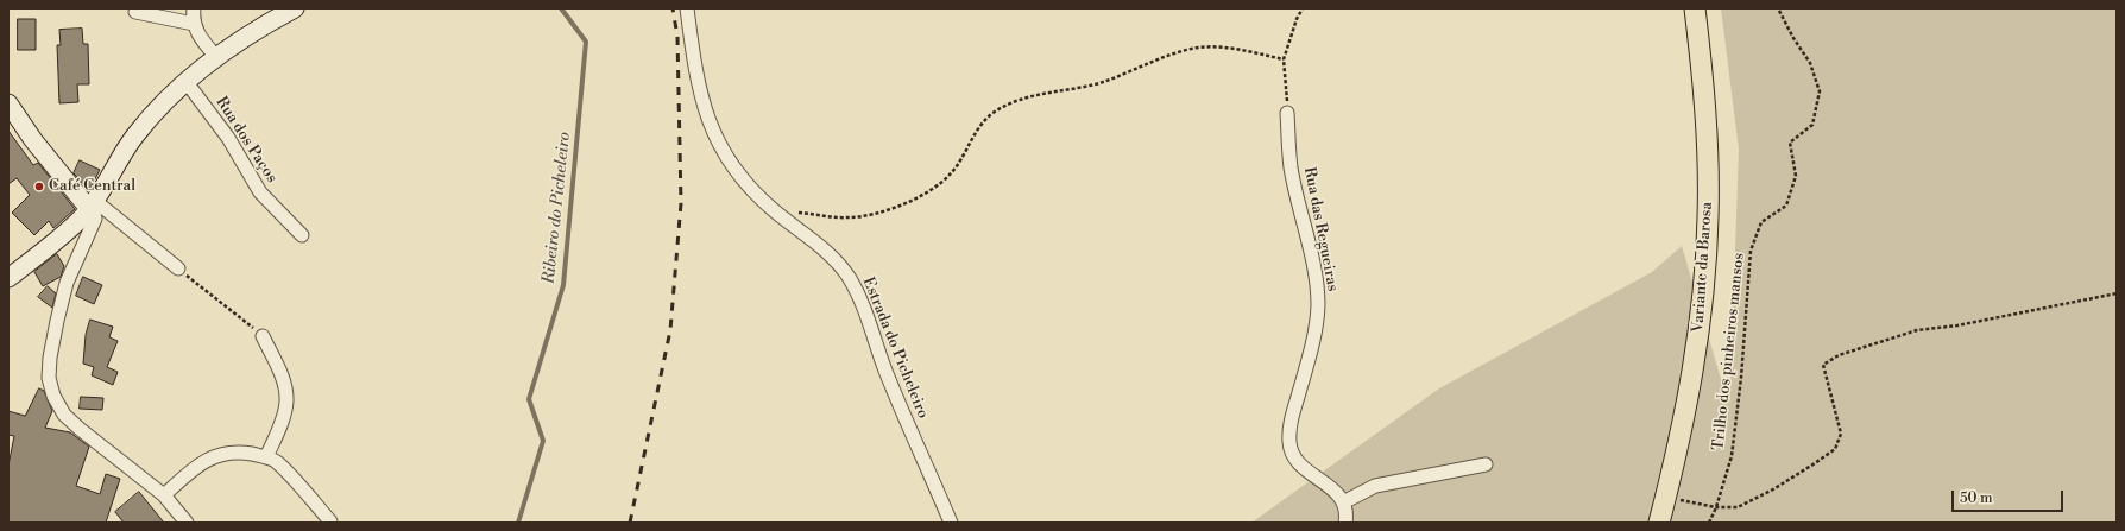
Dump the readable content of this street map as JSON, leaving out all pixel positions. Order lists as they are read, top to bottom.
{
  "streets": {
    "main road": ["Variante da Barosa"],
    "street": ["Rua dos Paços", "Rua das Regueiras", "Estrada do Picheleiro"],
    "path": ["Trilho dos pinheiros mansos"]
  },
  "water": ["Ribeiro do Picheleiro"],
  "places": ["Café Central"],
  "scale_bar": "50 m"
}
